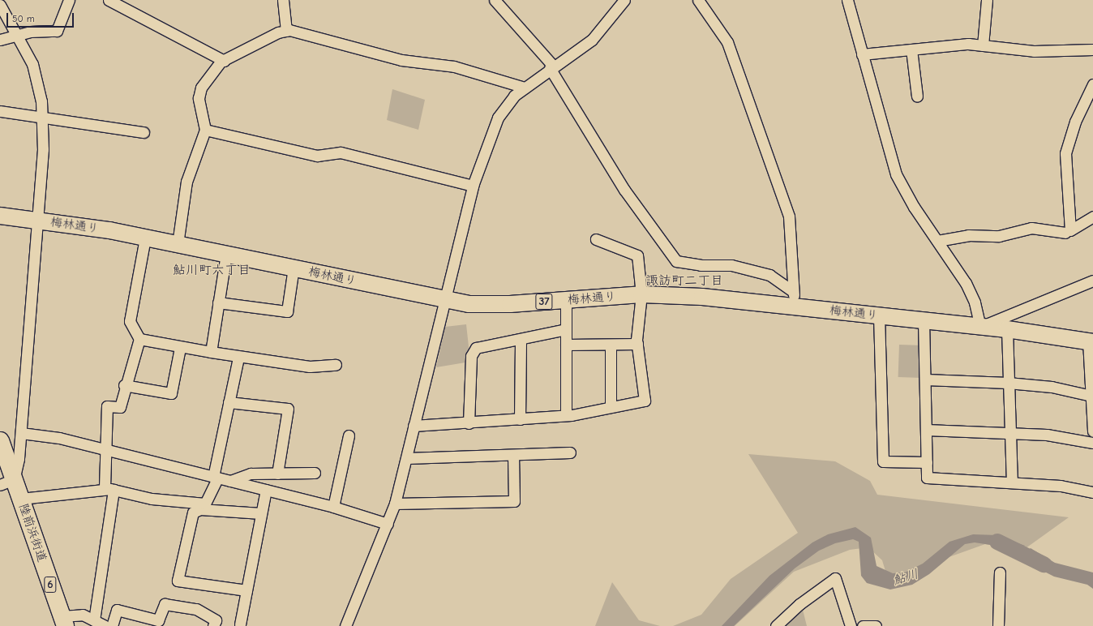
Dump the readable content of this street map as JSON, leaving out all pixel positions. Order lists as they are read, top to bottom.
{
  "streets": {
    "highway": ["陸前浜街道", "6"],
    "main road": ["梅林通り", "37"]
  },
  "districts": ["鮎川町六丁目", "諏訪町二丁目"],
  "water": ["鮎川"],
  "scale_bar": "50 m"
}
